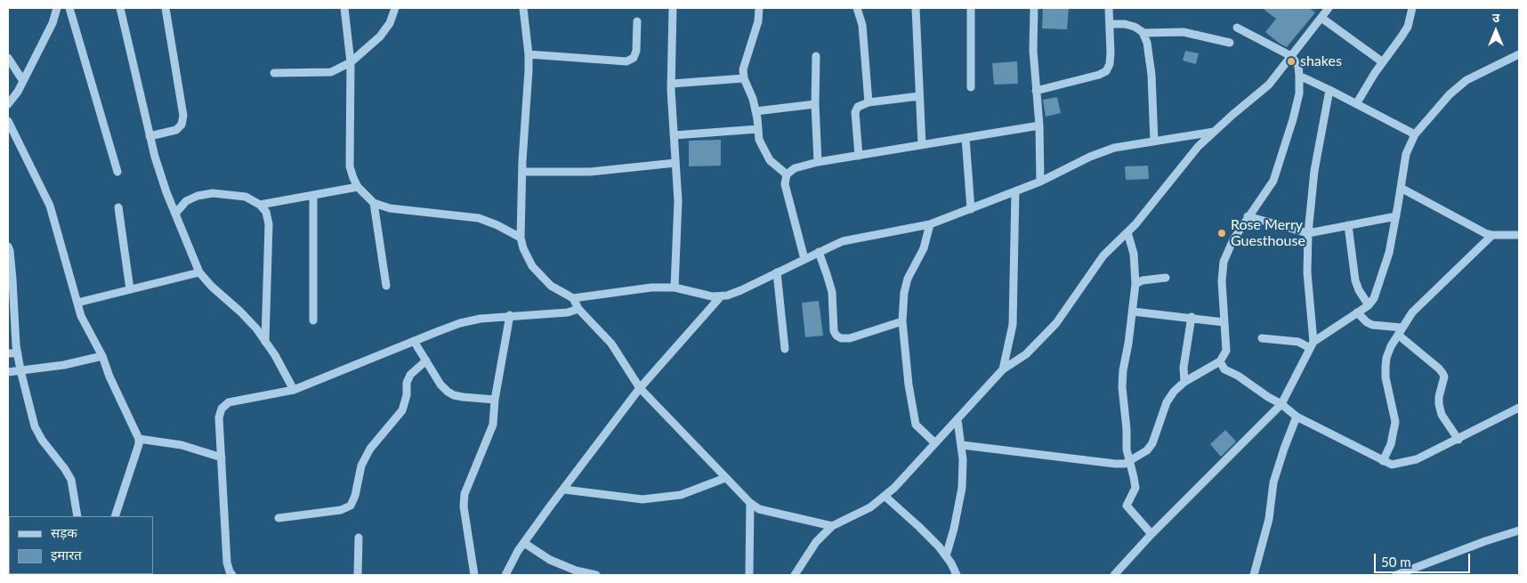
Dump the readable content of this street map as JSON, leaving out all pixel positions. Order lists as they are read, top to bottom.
{
  "places": ["shakes", "Rose Merry Guesthouse"],
  "legend": ["सड़क", "इमारत"],
  "scale_bar": "50 m",
  "north": "top"
}
